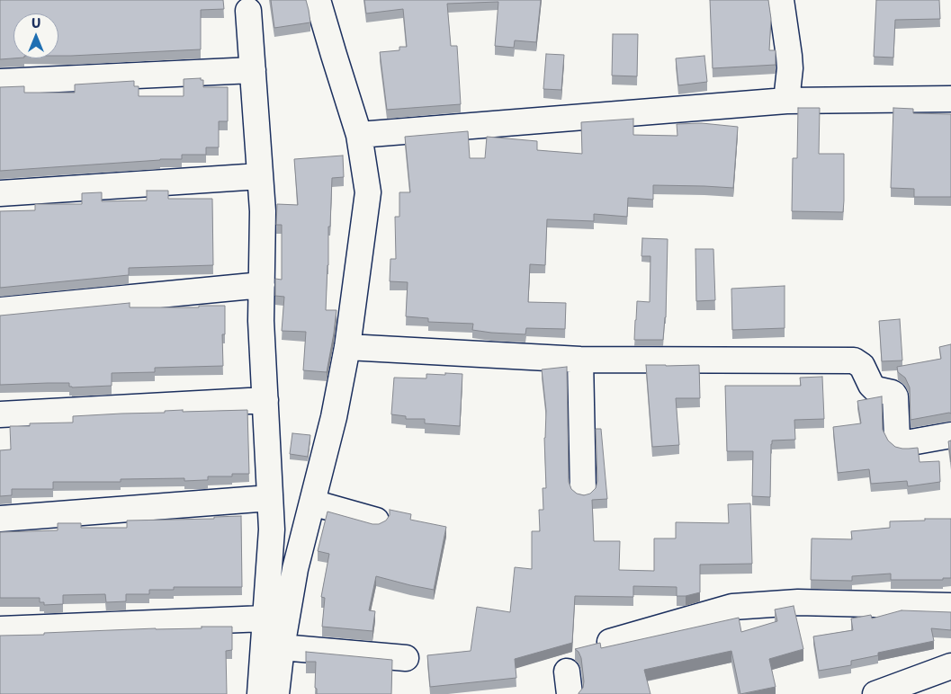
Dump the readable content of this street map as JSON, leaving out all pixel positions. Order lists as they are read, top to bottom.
{
  "north": "top"
}
